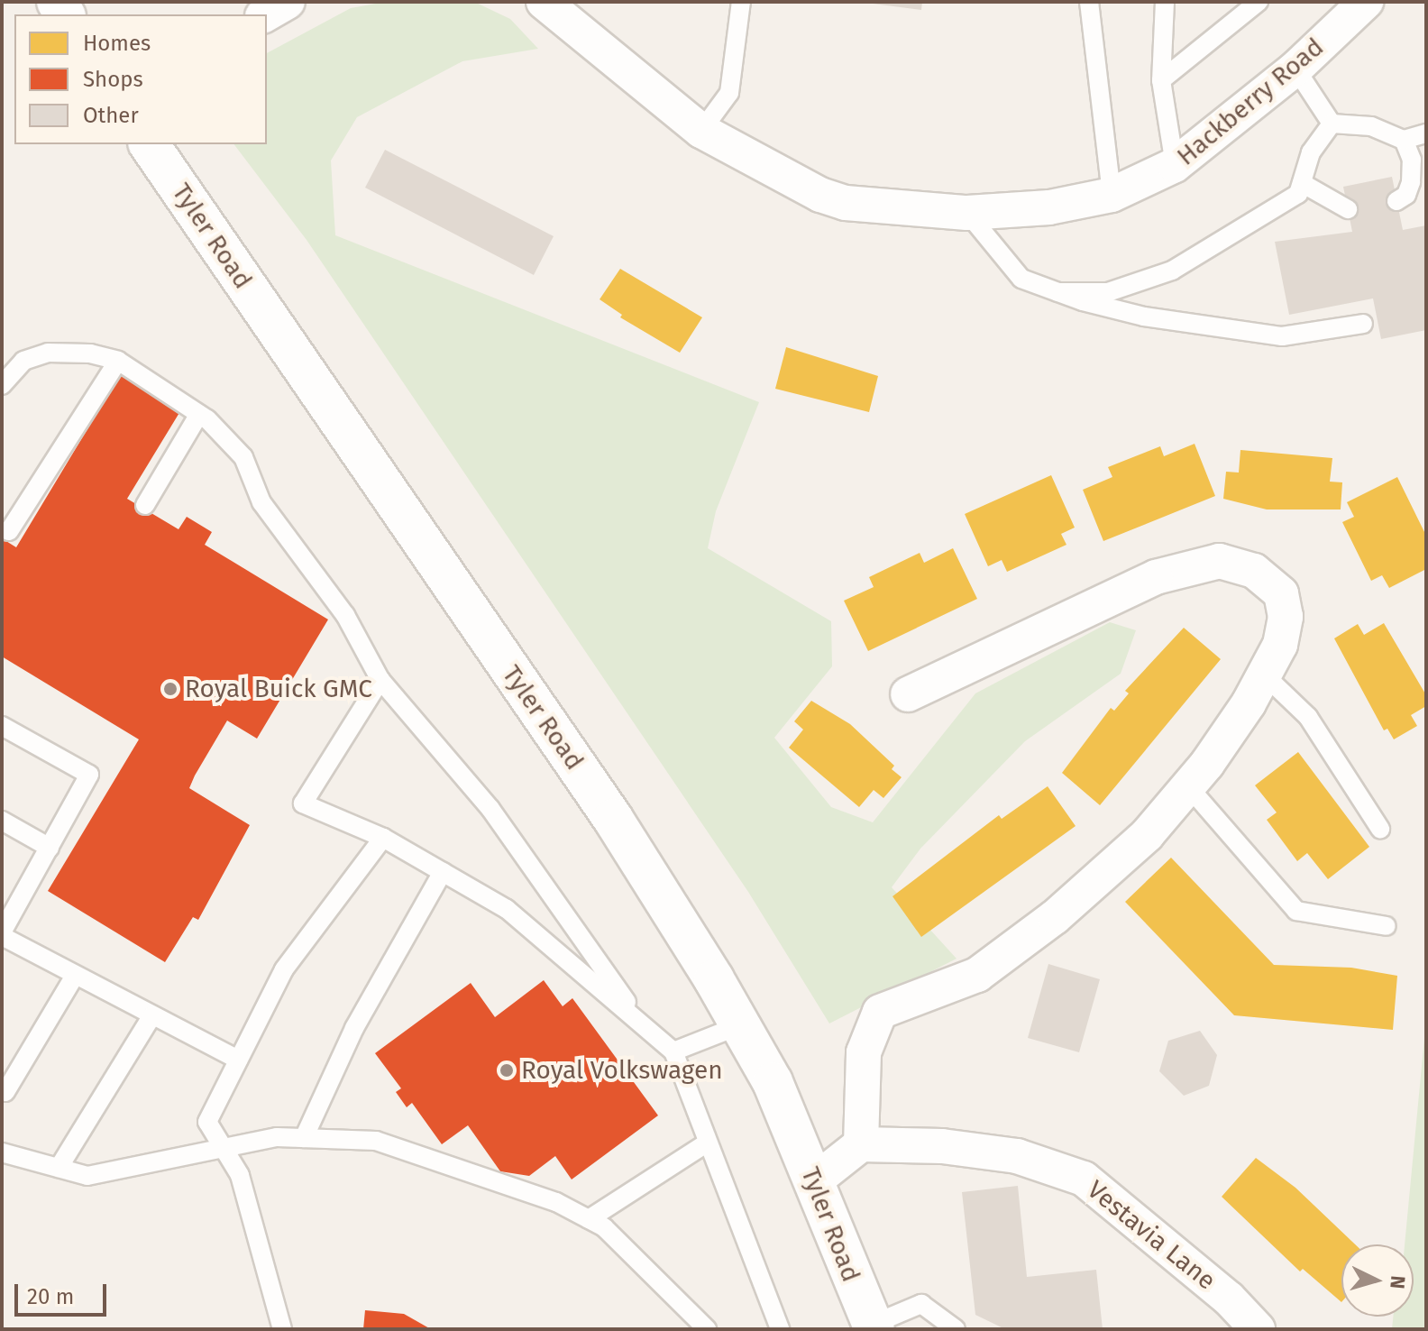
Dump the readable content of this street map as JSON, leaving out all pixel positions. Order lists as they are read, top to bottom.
{
  "streets": {
    "street": ["Hackberry Road", "Tyler Road", "Vestavia Lane"]
  },
  "places": ["Royal Buick GMC", "Royal Volkswagen"],
  "legend": ["Homes", "Shops", "Other"],
  "scale_bar": "20 m",
  "north": "right"
}
